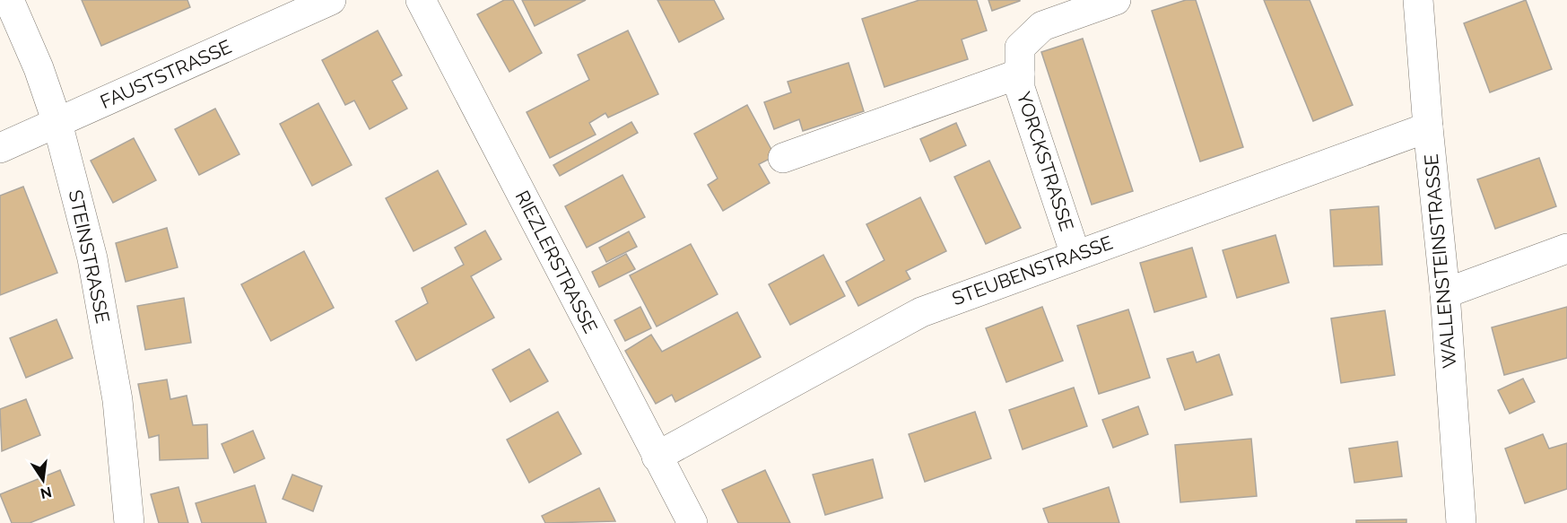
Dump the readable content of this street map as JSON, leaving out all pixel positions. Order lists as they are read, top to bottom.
{
  "streets": {
    "street": [
      "FAUSTSTRASSE",
      "YORCKSTRASSE",
      "STEINSTRASSE",
      "WALLENSTEINSTRASSE",
      "RIEZLERSTRASSE",
      "STEUBENSTRASSE"
    ]
  },
  "crossings": [
    ["FAUSTSTRASSE", "STEINSTRASSE"],
    ["YORCKSTRASSE", "STEUBENSTRASSE"],
    ["WALLENSTEINSTRASSE", "STEUBENSTRASSE"],
    ["RIEZLERSTRASSE", "STEUBENSTRASSE"]
  ],
  "north": "bottom"
}
